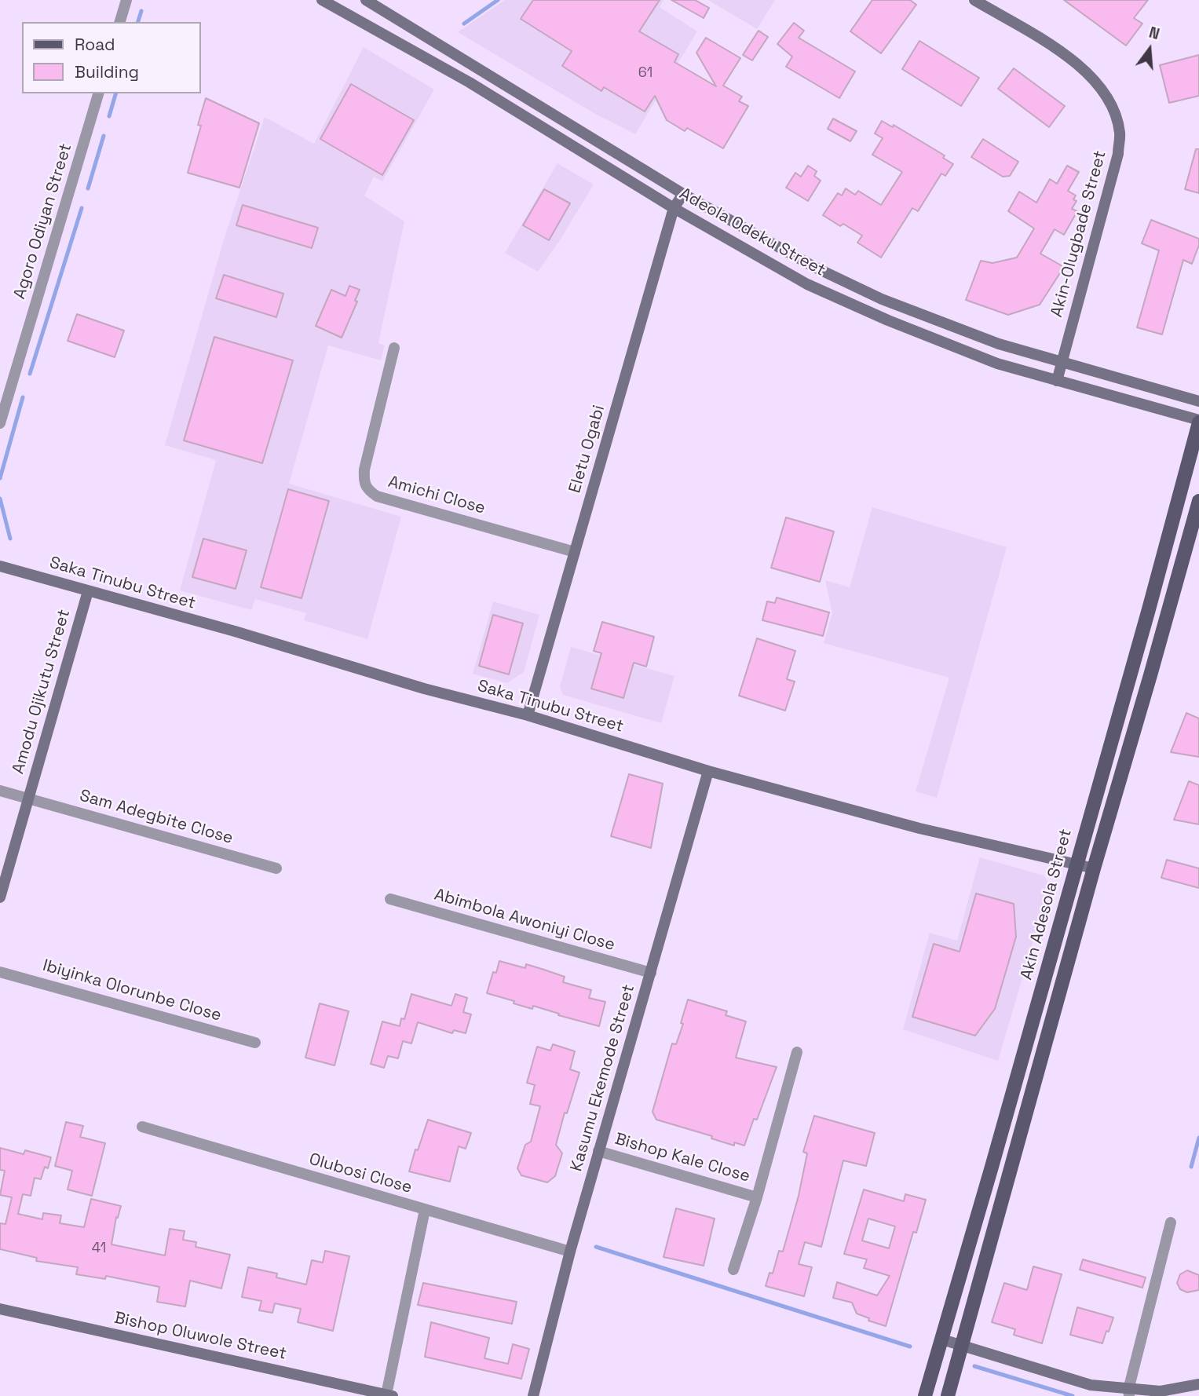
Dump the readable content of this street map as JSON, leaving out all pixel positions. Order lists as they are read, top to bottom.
{
  "streets": {
    "main road": ["Akin Adesola Street"],
    "street": [
      "Agoro Odiyan Street",
      "Adeola Odeku Street",
      "Akin-Olugbade Street",
      "Eletu Ogabi",
      "Amichi Close",
      "Saka Tinubu Street",
      "Amodu Ojikutu Street",
      "Sam Adegbite Close",
      "Abimbola Awoniyi Close",
      "Ibiyinka Olorunbe Close",
      "Kasumu Ekemode Street",
      "Bishop Kale Close",
      "Olubosi Close",
      "Bishop Oluwole Street"
    ]
  },
  "crossings": [
    ["Adeola Odeku Street", "Akin-Olugbade Street"],
    ["Adeola Odeku Street", "Eletu Ogabi"],
    ["Adeola Odeku Street", "Akin Adesola Street"],
    ["Eletu Ogabi", "Amichi Close"],
    ["Eletu Ogabi", "Saka Tinubu Street"],
    ["Saka Tinubu Street", "Amodu Ojikutu Street"],
    ["Saka Tinubu Street", "Akin Adesola Street"],
    ["Saka Tinubu Street", "Kasumu Ekemode Street"],
    ["Amodu Ojikutu Street", "Sam Adegbite Close"],
    ["Abimbola Awoniyi Close", "Kasumu Ekemode Street"],
    ["Kasumu Ekemode Street", "Bishop Kale Close"],
    ["Kasumu Ekemode Street", "Olubosi Close"]
  ],
  "house_numbers": ["61", "41"],
  "legend": ["Road", "Building"],
  "north": "top"
}
